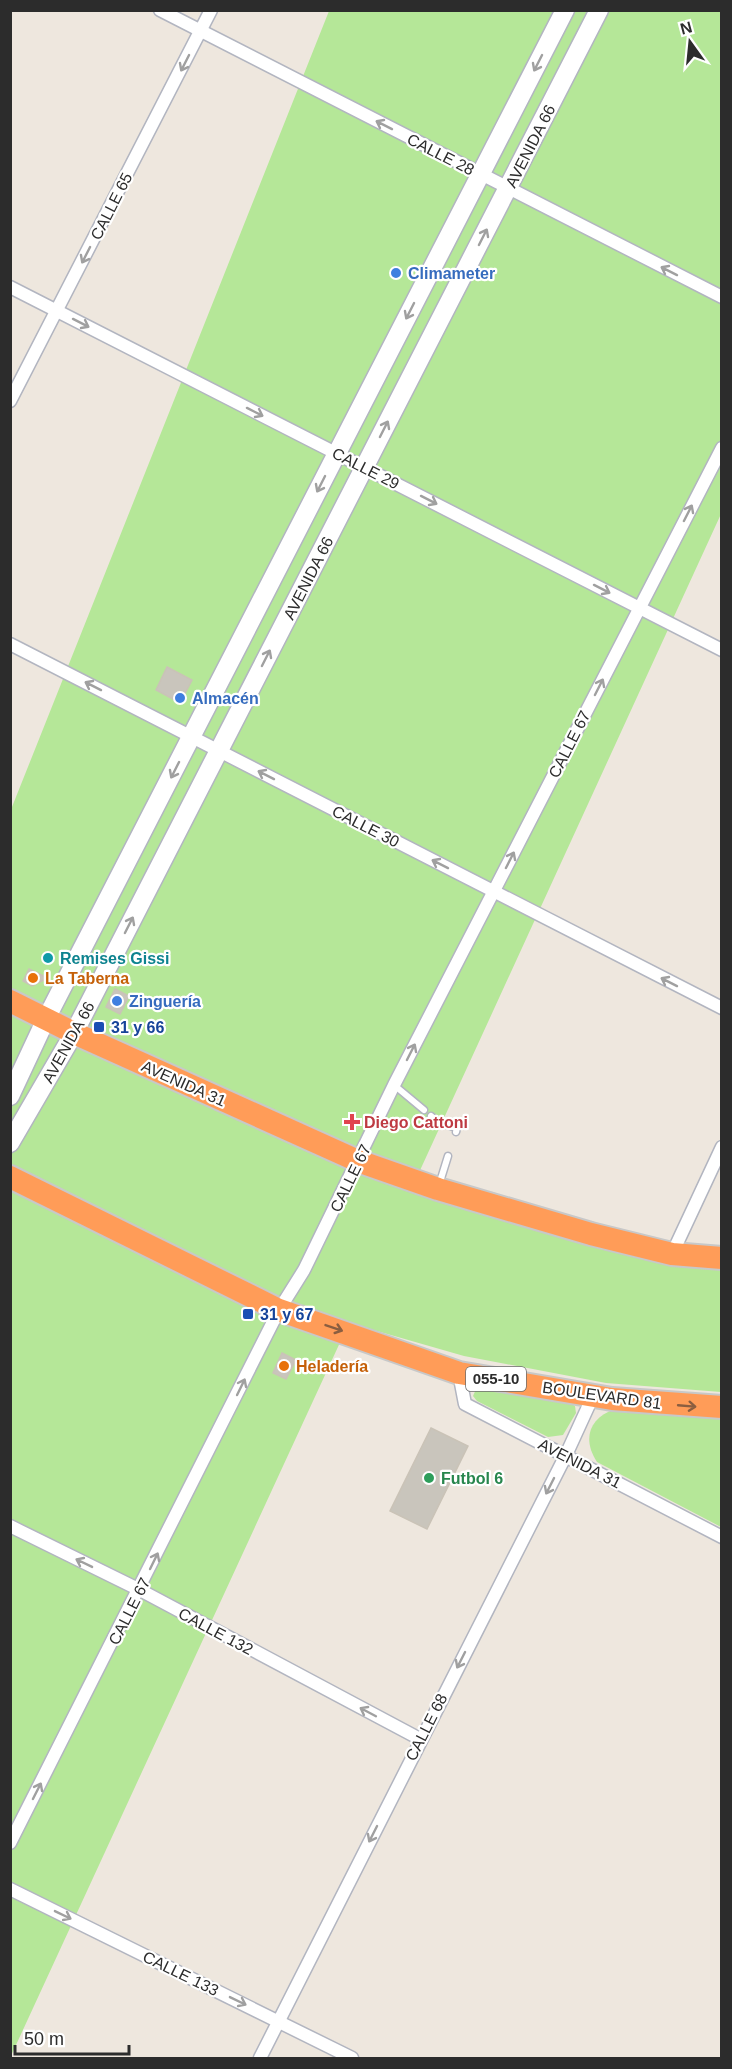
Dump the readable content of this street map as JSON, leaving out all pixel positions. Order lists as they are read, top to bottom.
{
  "streets": {
    "highway": ["AVENIDA 31", "055-10", "BOULEVARD 81"],
    "main road": ["AVENIDA 66"],
    "street": [
      "CALLE 28",
      "CALLE 65",
      "CALLE 29",
      "CALLE 67",
      "CALLE 30",
      "CALLE 132",
      "CALLE 68",
      "CALLE 133"
    ]
  },
  "crossings": [
    ["AVENIDA 66", "CALLE 28"],
    ["AVENIDA 66", "CALLE 29"],
    ["AVENIDA 66", "CALLE 30"],
    ["AVENIDA 66", "AVENIDA 31"],
    ["CALLE 28", "CALLE 65"],
    ["CALLE 65", "CALLE 29"],
    ["CALLE 29", "CALLE 67"],
    ["CALLE 67", "CALLE 30"],
    ["CALLE 67", "AVENIDA 31"],
    ["CALLE 67", "055-10"],
    ["CALLE 67", "BOULEVARD 81"],
    ["CALLE 67", "CALLE 132"],
    ["AVENIDA 31", "BOULEVARD 81"],
    ["AVENIDA 31", "CALLE 68"],
    ["055-10", "BOULEVARD 81"],
    ["BOULEVARD 81", "CALLE 68"],
    ["CALLE 132", "CALLE 68"],
    ["CALLE 68", "CALLE 133"]
  ],
  "one_way": [
    "CALLE 28",
    "CALLE 65",
    "CALLE 29",
    "CALLE 67",
    "CALLE 30",
    "CALLE 132",
    "CALLE 68",
    "CALLE 133"
  ],
  "places": {
    "other": [
      "Climameter",
      "Almacén",
      "Remises Gissi",
      "La Taberna",
      "Zinguería",
      "Heladería",
      "Futbol 6"
    ],
    "transit": ["31 y 66", "31 y 67"],
    "health": ["Diego Cattoni"]
  },
  "scale_bar": "50 m",
  "north": "top"
}
